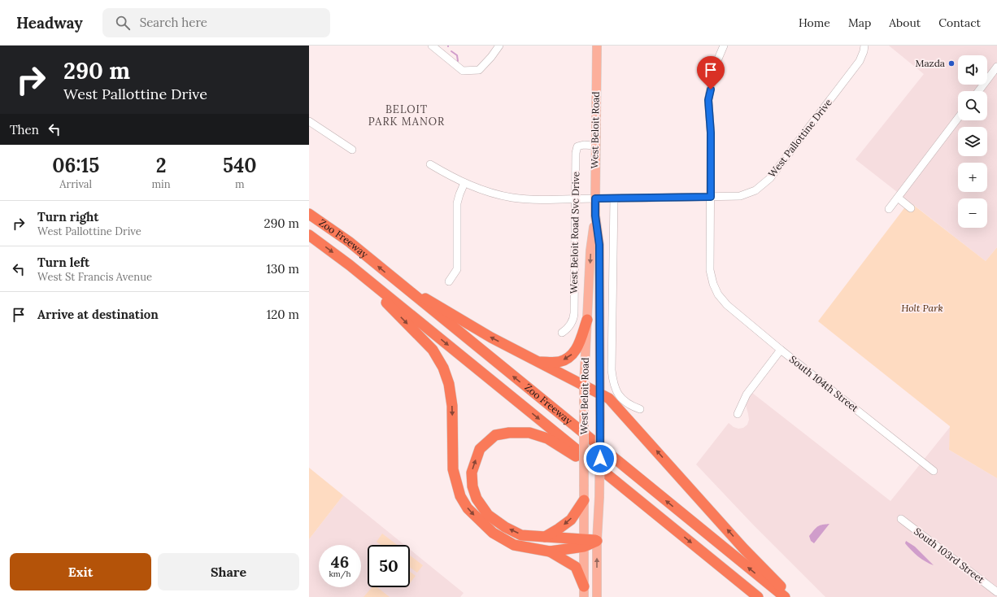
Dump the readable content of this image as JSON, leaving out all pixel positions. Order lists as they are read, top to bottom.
{
  "streets": {
    "highway": ["Zoo Freeway"],
    "main road": ["West Beloit Road"],
    "street": [
      "West Pallottine Drive",
      "West Beloit Road Svc Drive",
      "South 104th Street",
      "South 103rd Street"
    ]
  },
  "crossings": [
    ["West Beloit Road", "West Pallottine Drive"],
    ["West Beloit Road", "West Beloit Road Svc Drive"],
    ["West Pallottine Drive", "South 104th Street"]
  ],
  "districts": ["BELOIT PARK MANOR"],
  "parks": ["Holt Park"],
  "places": ["Mazda"],
  "page": {
    "header": "Headway",
    "search": "Search here",
    "nav": [
      "Home",
      "Map",
      "About",
      "Contact"
    ],
    "turn": ["290 m", "West Pallottine Drive"],
    "map_buttons": ["+", "−"],
    "then": "Then",
    "eta": [
      "06:15",
      "Arrival",
      "2",
      "min",
      "540",
      "m"
    ],
    "list": [
      {
        "name": "Turn right",
        "note": "West Pallottine Drive",
        "value": "290 m"
      },
      {
        "name": "Turn left",
        "note": "West St Francis Avenue",
        "value": "130 m"
      },
      {
        "name": "Arrive at destination",
        "value": "120 m"
      }
    ],
    "speed": "46 km/h",
    "limit": "50",
    "buttons": ["Exit", "Share"]
  }
}
